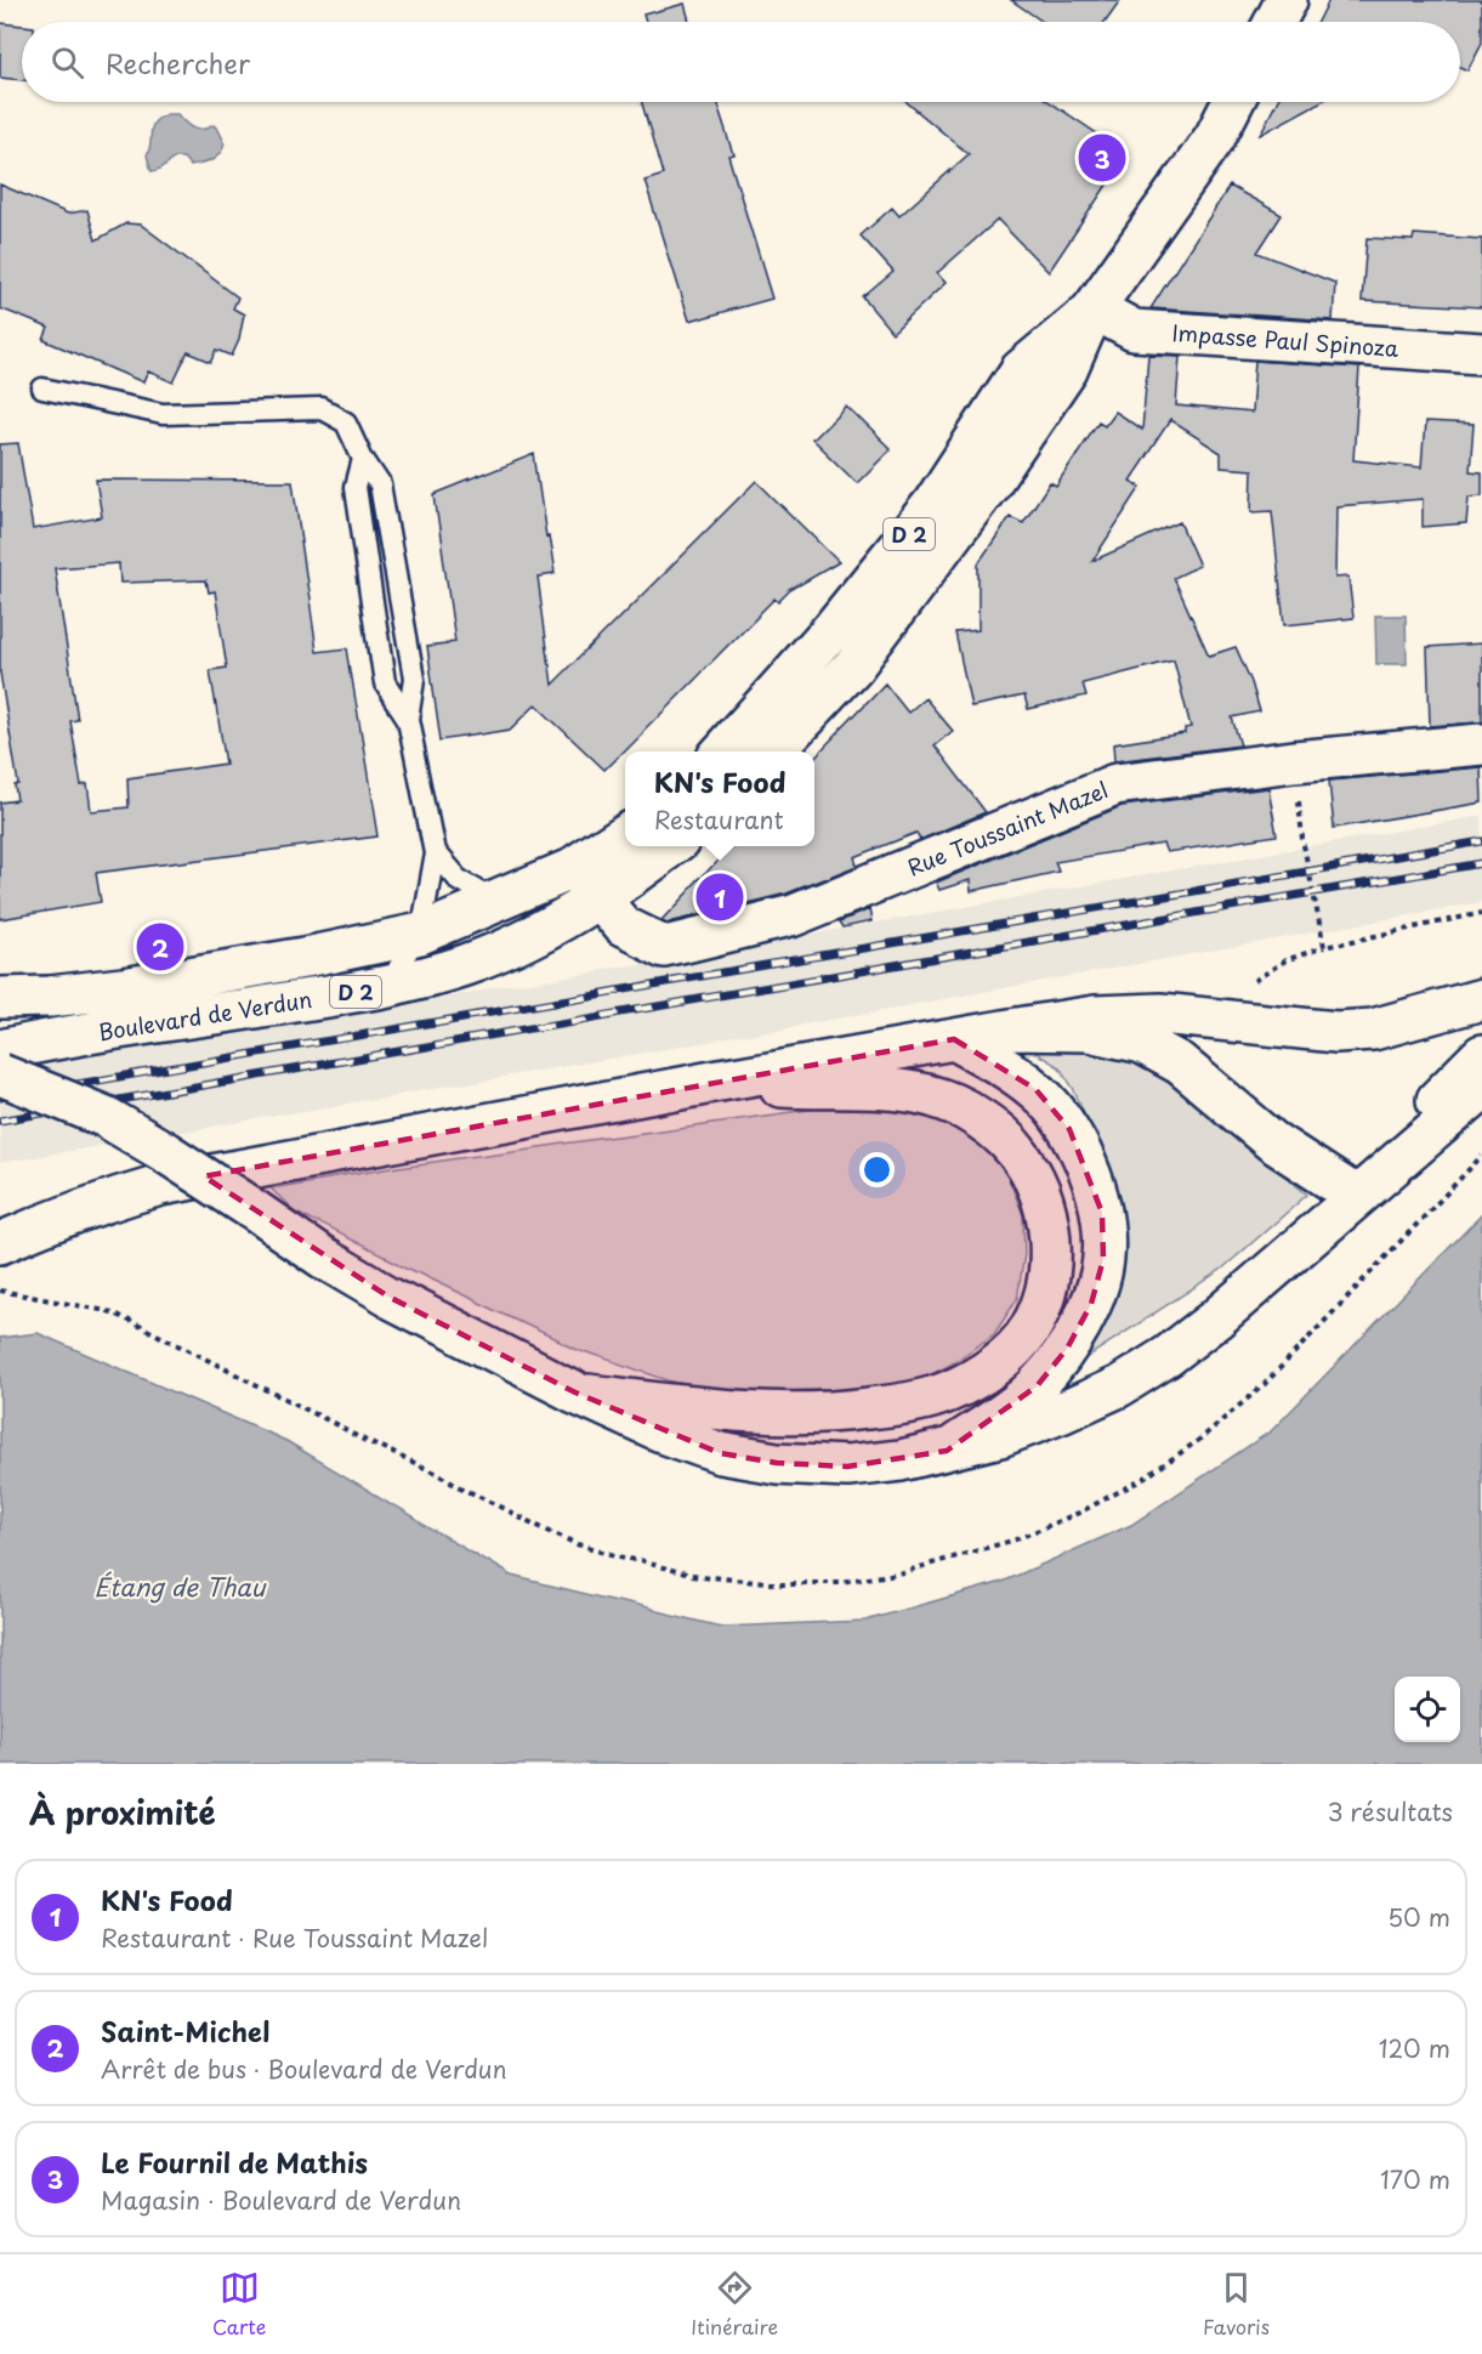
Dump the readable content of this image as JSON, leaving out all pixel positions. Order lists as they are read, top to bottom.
{
  "streets": {
    "street": [
      "Impasse Paul Spinoza",
      "D 2",
      "Rue Toussaint Mazel",
      "Boulevard de Verdun"
    ]
  },
  "crossings": [
    ["Impasse Paul Spinoza", "D 2"],
    ["Rue Toussaint Mazel", "Boulevard de Verdun"]
  ],
  "water": ["Étang de Thau"],
  "page": {
    "search": "Rechercher",
    "pins": ["3", "1", "2"],
    "popup": ["KN's Food", "Restaurant"],
    "heading": ["À proximité", "3 résultats"],
    "list": [
      {
        "mark": "1",
        "name": "KN's Food",
        "note": "Restaurant · Rue Toussaint Mazel",
        "value": "50 m"
      },
      {
        "mark": "2",
        "name": "Saint-Michel",
        "note": "Arrêt de bus · Boulevard de Verdun",
        "value": "120 m"
      },
      {
        "mark": "3",
        "name": "Le Fournil de Mathis",
        "note": "Magasin · Boulevard de Verdun",
        "value": "170 m"
      }
    ],
    "nav": ["Carte", "Itinéraire", "Favoris"]
  }
}
